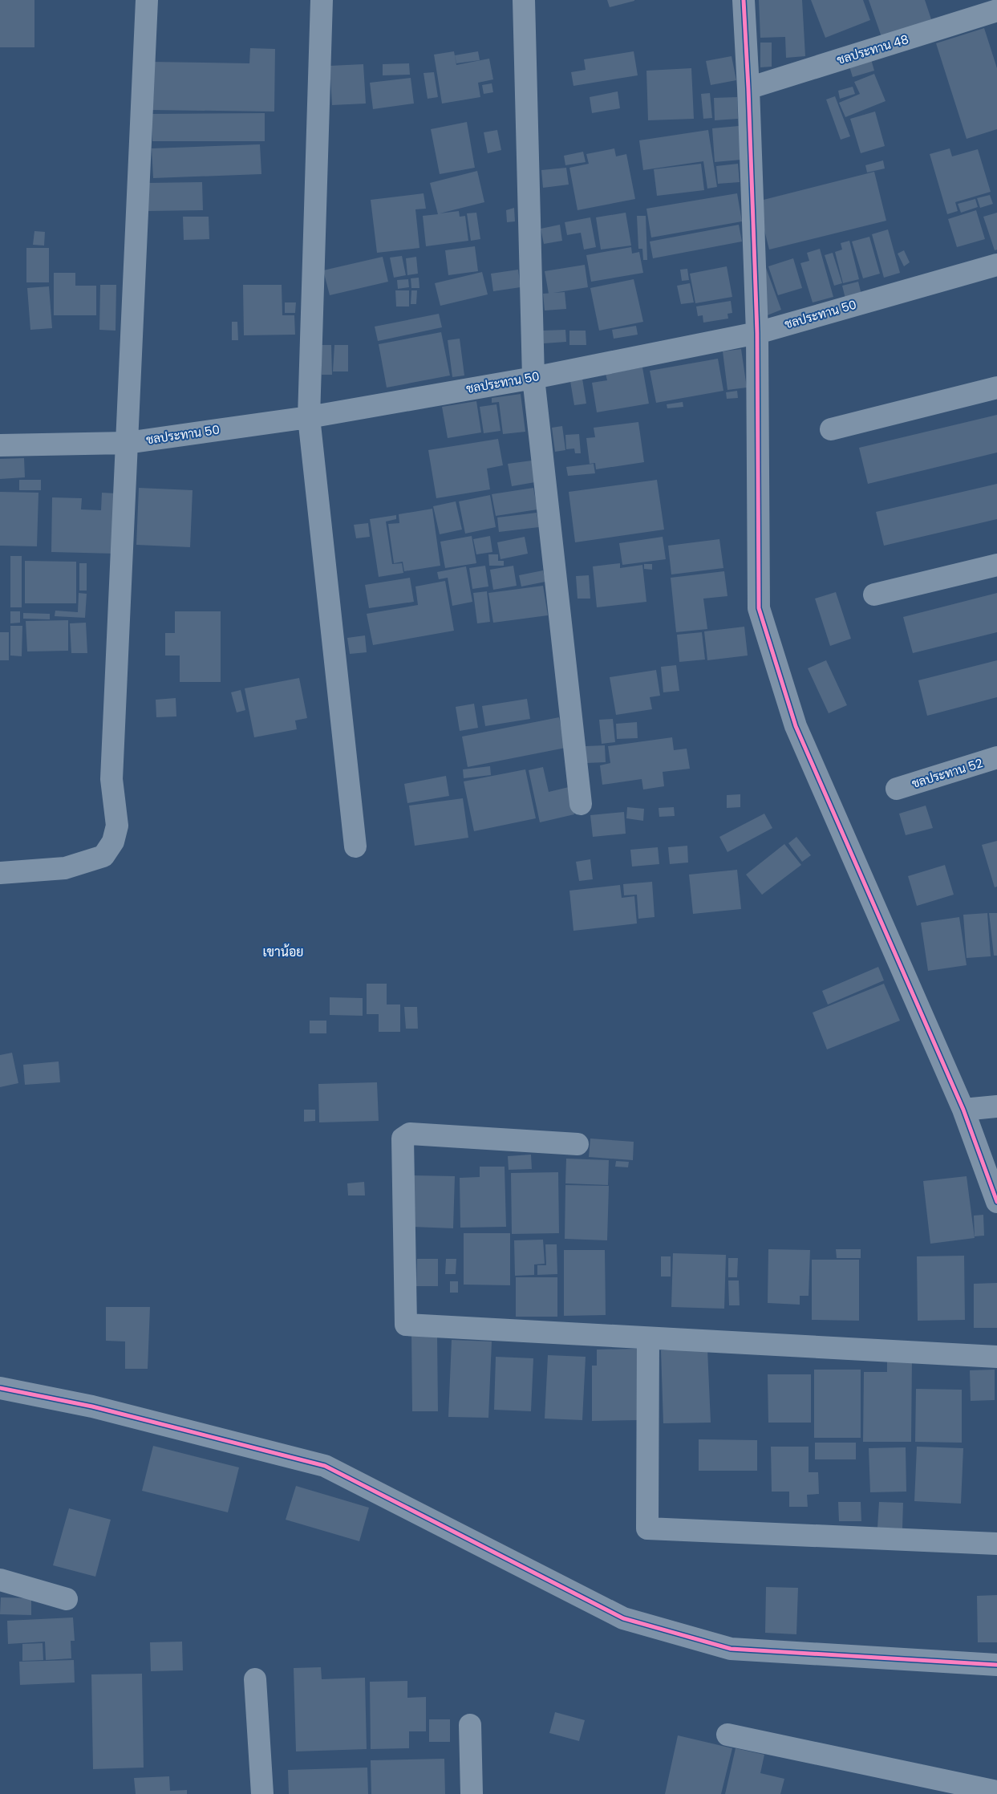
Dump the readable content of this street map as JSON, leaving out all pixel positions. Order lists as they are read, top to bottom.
{
  "streets": {
    "street": ["ชลประทาน 48", "ชลประทาน 50", "ชลประทาน 52"]
  },
  "districts": ["เขาน้อย"]
}
